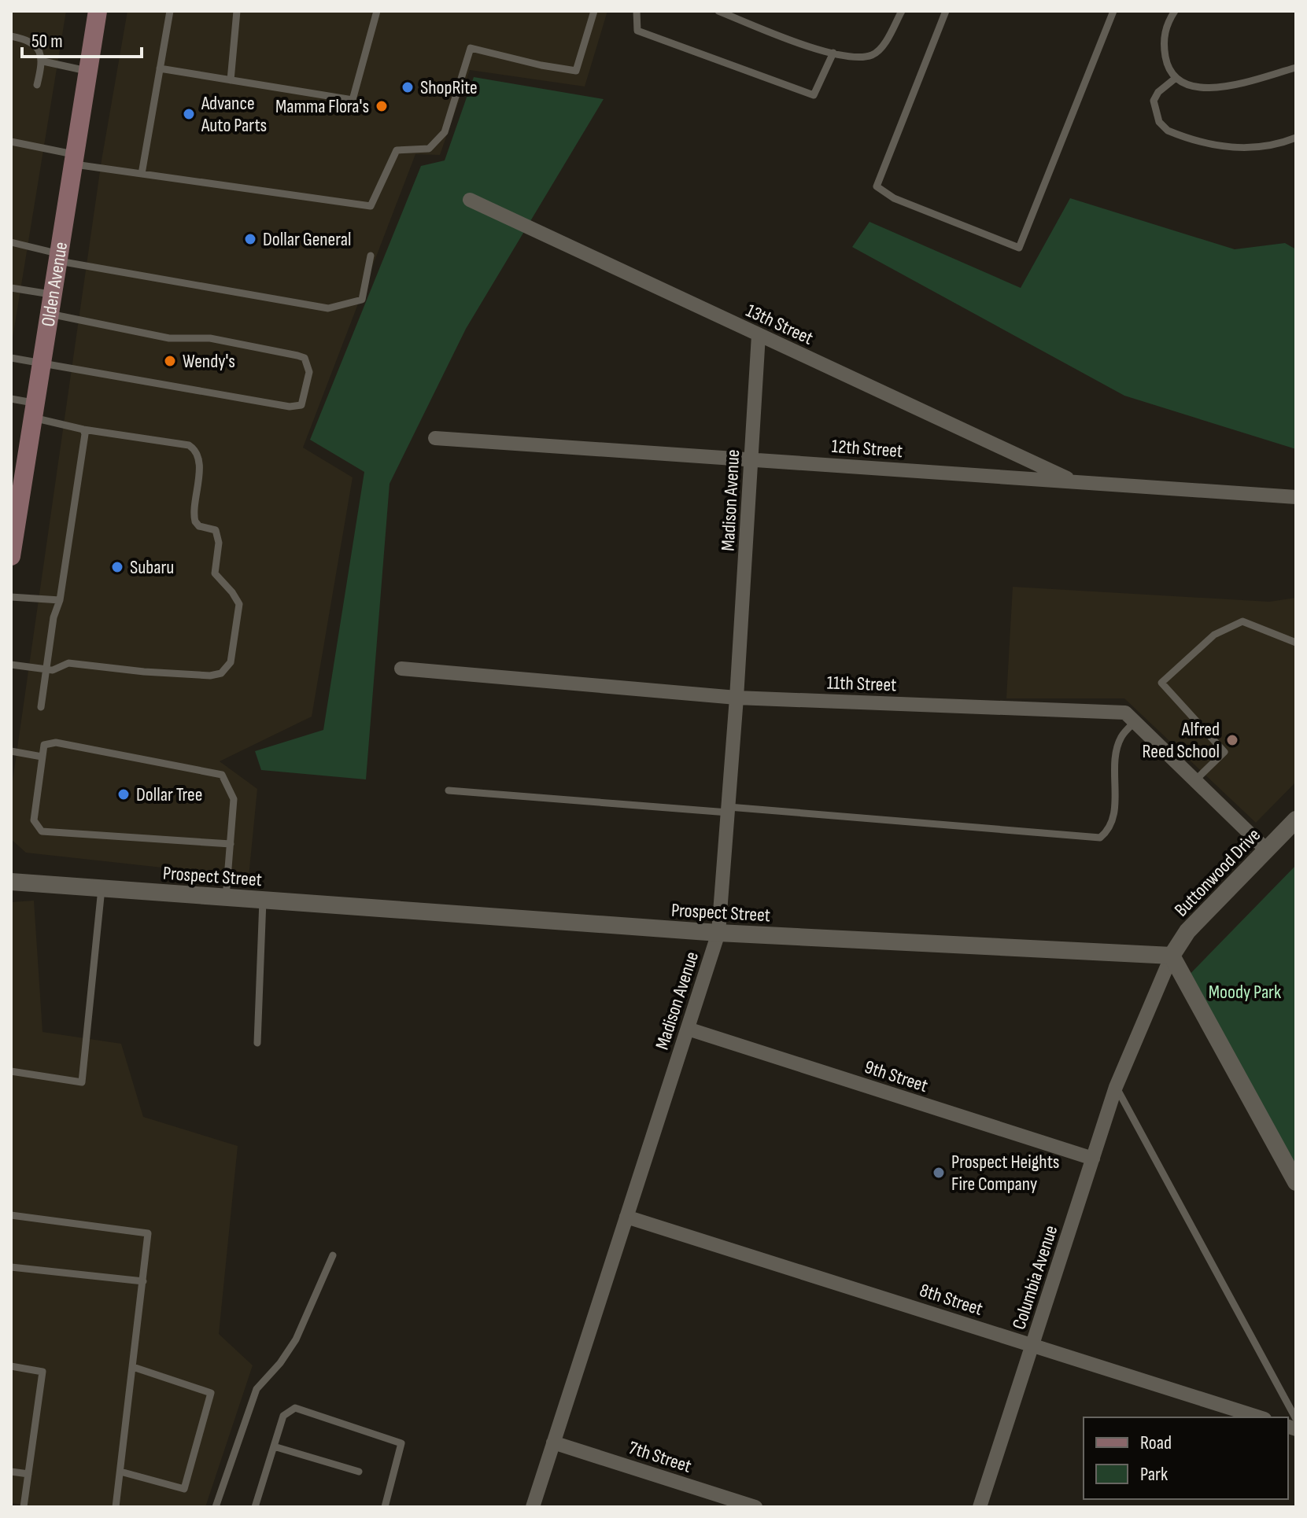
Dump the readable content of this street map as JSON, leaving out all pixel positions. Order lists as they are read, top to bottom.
{
  "streets": {
    "main road": ["Olden Avenue"],
    "street": [
      "13th Street",
      "12th Street",
      "Madison Avenue",
      "11th Street",
      "Buttonwood Drive",
      "Prospect Street",
      "9th Street",
      "Columbia Avenue",
      "8th Street",
      "7th Street"
    ]
  },
  "crossings": [
    ["13th Street", "12th Street"],
    ["13th Street", "Madison Avenue"],
    ["12th Street", "Madison Avenue"],
    ["Madison Avenue", "11th Street"],
    ["Madison Avenue", "Prospect Street"],
    ["Madison Avenue", "9th Street"],
    ["Madison Avenue", "8th Street"],
    ["Madison Avenue", "7th Street"],
    ["11th Street", "Buttonwood Drive"],
    ["Buttonwood Drive", "Prospect Street"],
    ["Buttonwood Drive", "Columbia Avenue"],
    ["Prospect Street", "Columbia Avenue"],
    ["9th Street", "Columbia Avenue"],
    ["Columbia Avenue", "8th Street"]
  ],
  "parks": ["Moody Park"],
  "places": [
    "ShopRite",
    "Mamma Flora's",
    "Advance Auto Parts",
    "Dollar General",
    "Wendy's",
    "Subaru",
    "Alfred Reed School",
    "Dollar Tree",
    "Prospect Heights Fire Company"
  ],
  "legend": ["Road", "Park"],
  "scale_bar": "50 m"
}
